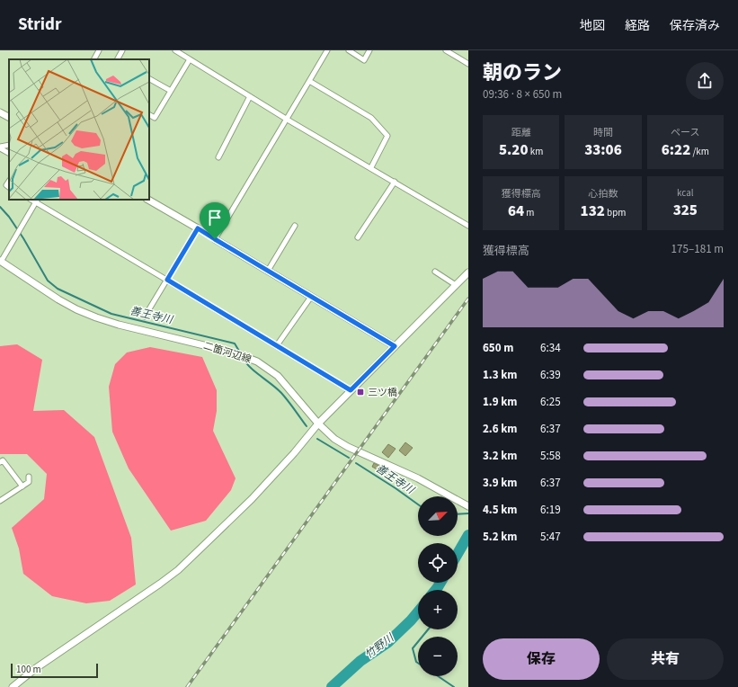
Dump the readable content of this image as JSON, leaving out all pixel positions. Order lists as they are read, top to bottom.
{
  "streets": {
    "street": ["二箇河辺線"]
  },
  "water": ["善王寺川", "竹野川"],
  "places": {
    "transit": ["三ツ橋"]
  },
  "scale_bar": "100 m",
  "north": "top right",
  "page": {
    "header": "Stridr",
    "nav": ["地図", "経路", "保存済み"],
    "heading": ["朝のラン", "09:36 · 8 × 650 m"],
    "stats": [
      ["距離", "5.20 km"],
      ["時間", "33:06"],
      ["ペース", "6:22 /km"],
      ["獲得標高", "64 m"],
      ["心拍数", "132 bpm"],
      ["kcal", "325"]
    ],
    "chart": ["獲得標高", "175–181 m"],
    "list": [
      {
        "name": "650 m",
        "note": "6:34"
      },
      {
        "name": "1.3 km",
        "note": "6:39"
      },
      {
        "name": "1.9 km",
        "note": "6:25"
      },
      {
        "name": "2.6 km",
        "note": "6:37"
      },
      {
        "name": "3.2 km",
        "note": "5:58"
      },
      {
        "name": "3.9 km",
        "note": "6:37"
      },
      {
        "name": "4.5 km",
        "note": "6:19"
      },
      {
        "name": "5.2 km",
        "note": "5:47"
      }
    ],
    "map_buttons": ["+", "−"],
    "buttons": ["保存", "共有"],
    "scale": "100 m"
  }
}
